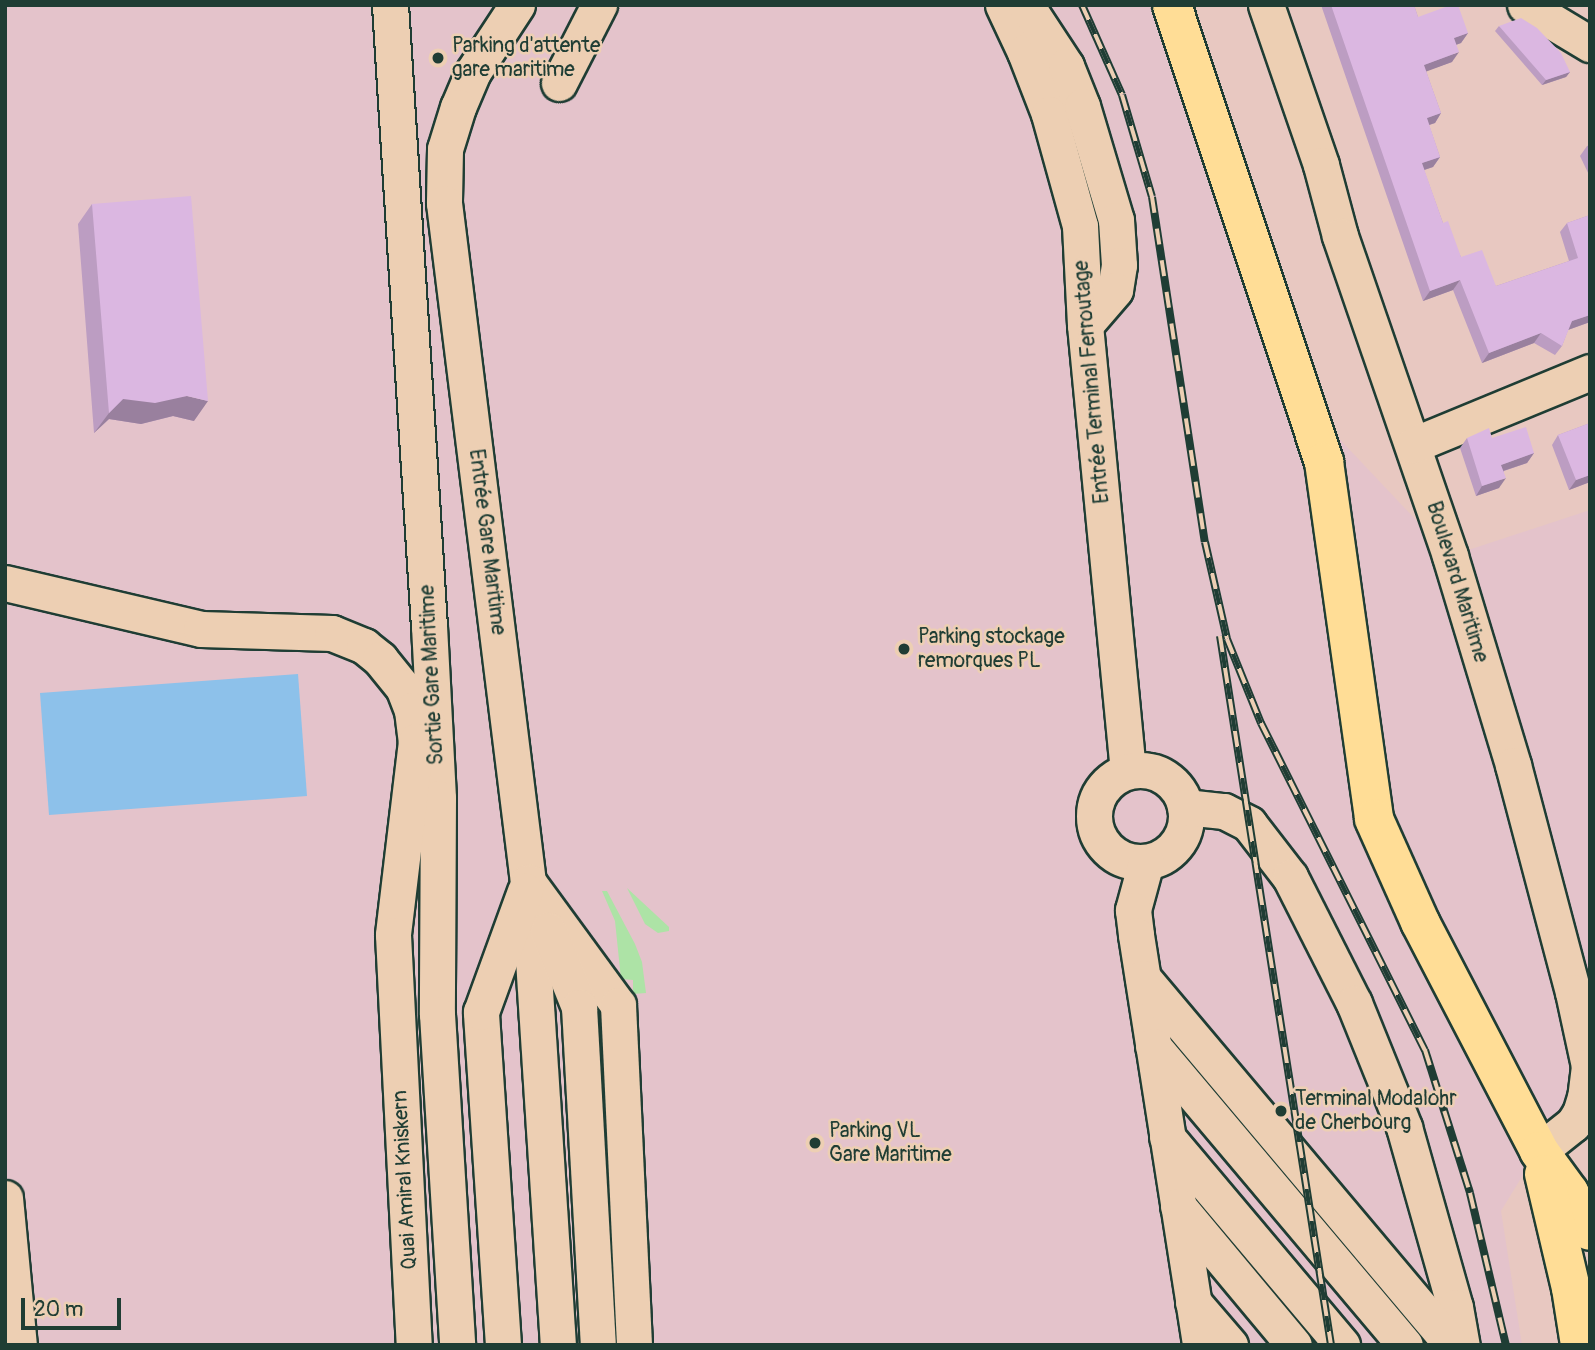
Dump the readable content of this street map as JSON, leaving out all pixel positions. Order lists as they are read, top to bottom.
{
  "streets": {
    "street": [
      "Entrée Terminal Ferroutage",
      "Entrée Gare Maritime",
      "Boulevard Maritime",
      "Sortie Gare Maritime",
      "Quai Amiral Kniskern"
    ]
  },
  "crossings": [
    ["Sortie Gare Maritime", "Quai Amiral Kniskern"]
  ],
  "places": [
    "Parking d'attente gare maritime",
    "Parking stockage remorques PL",
    "Terminal Modalohr de Cherbourg",
    "Parking VL Gare Maritime"
  ],
  "scale_bar": "20 m"
}
